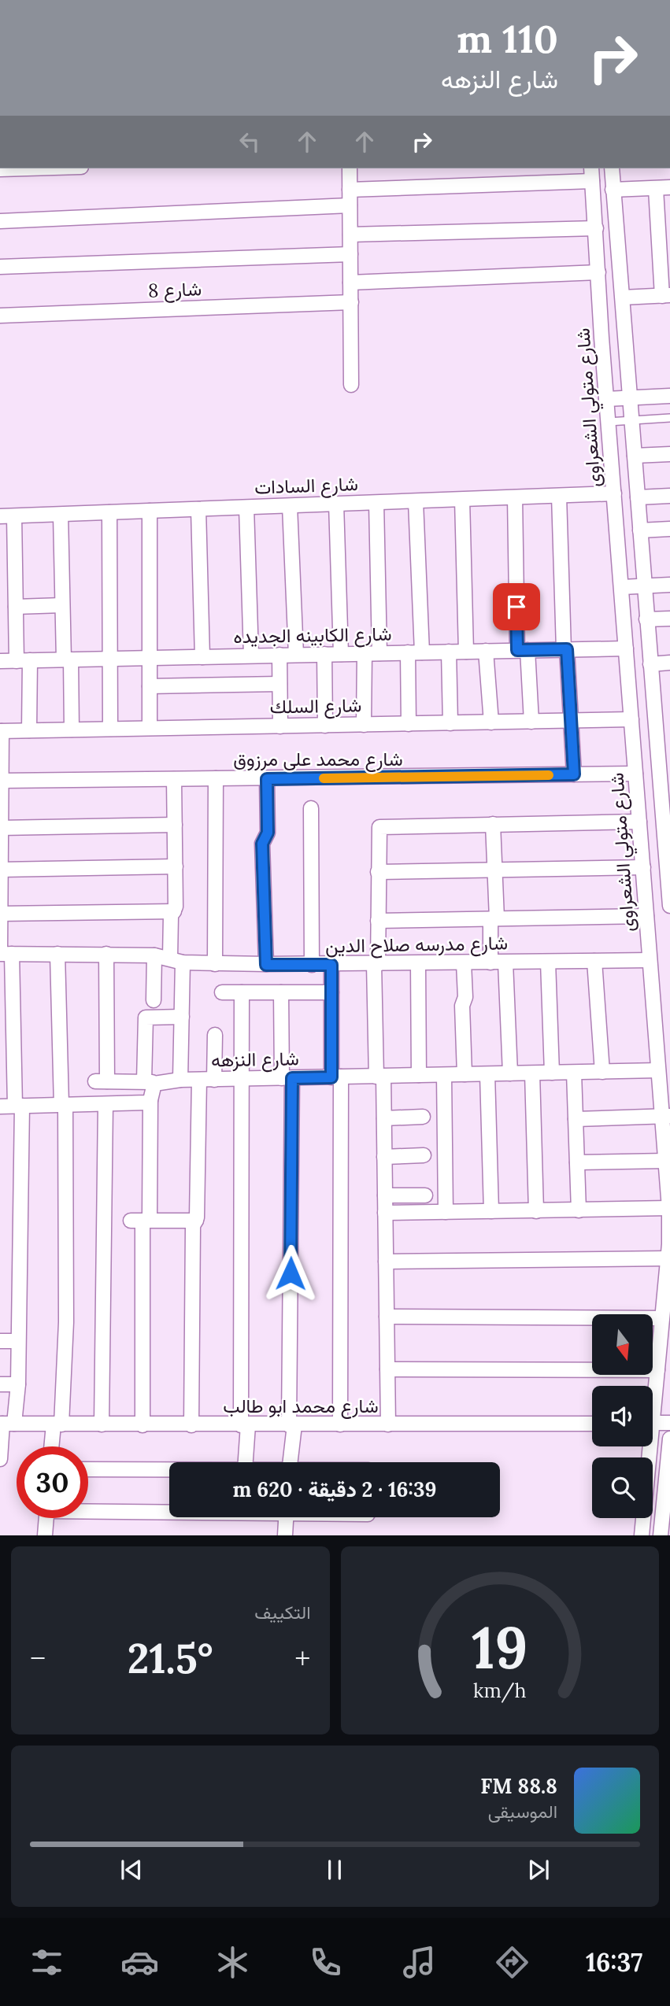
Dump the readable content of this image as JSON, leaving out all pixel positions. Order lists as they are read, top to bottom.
{
  "streets": {
    "street": [
      "شارع 8",
      "شارع متولي الشعراوى",
      "شارع السادات",
      "شارع الكابينه الجديده",
      "شارع السلك",
      "شارع محمد على مرزوق",
      "شارع مدرسه صلاح الدين",
      "شارع النزهه",
      "شارع محمد ابو طالب"
    ]
  },
  "crossings": [
    ["شارع متولي الشعراوى", "شارع السادات"],
    ["شارع متولي الشعراوى", "شارع الكابينه الجديده"],
    ["شارع متولي الشعراوى", "شارع السلك"],
    ["شارع متولي الشعراوى", "شارع محمد على مرزوق"],
    ["شارع متولي الشعراوى", "شارع مدرسه صلاح الدين"],
    ["شارع متولي الشعراوى", "شارع النزهه"],
    ["شارع مدرسه صلاح الدين", "شارع النزهه"]
  ],
  "north": "bottom",
  "page": {
    "turn": ["110 m", "شارع النزهه"],
    "limit": "30",
    "trip": "16:39 · 2 دقيقة · 620 m",
    "tile": "التكييف",
    "heat": ["−", "21.5°", "+"],
    "song": ["88.8 FM", "الموسيقى"],
    "tabs": "16:37",
    "gauge": ["19", "km/h"]
  }
}
